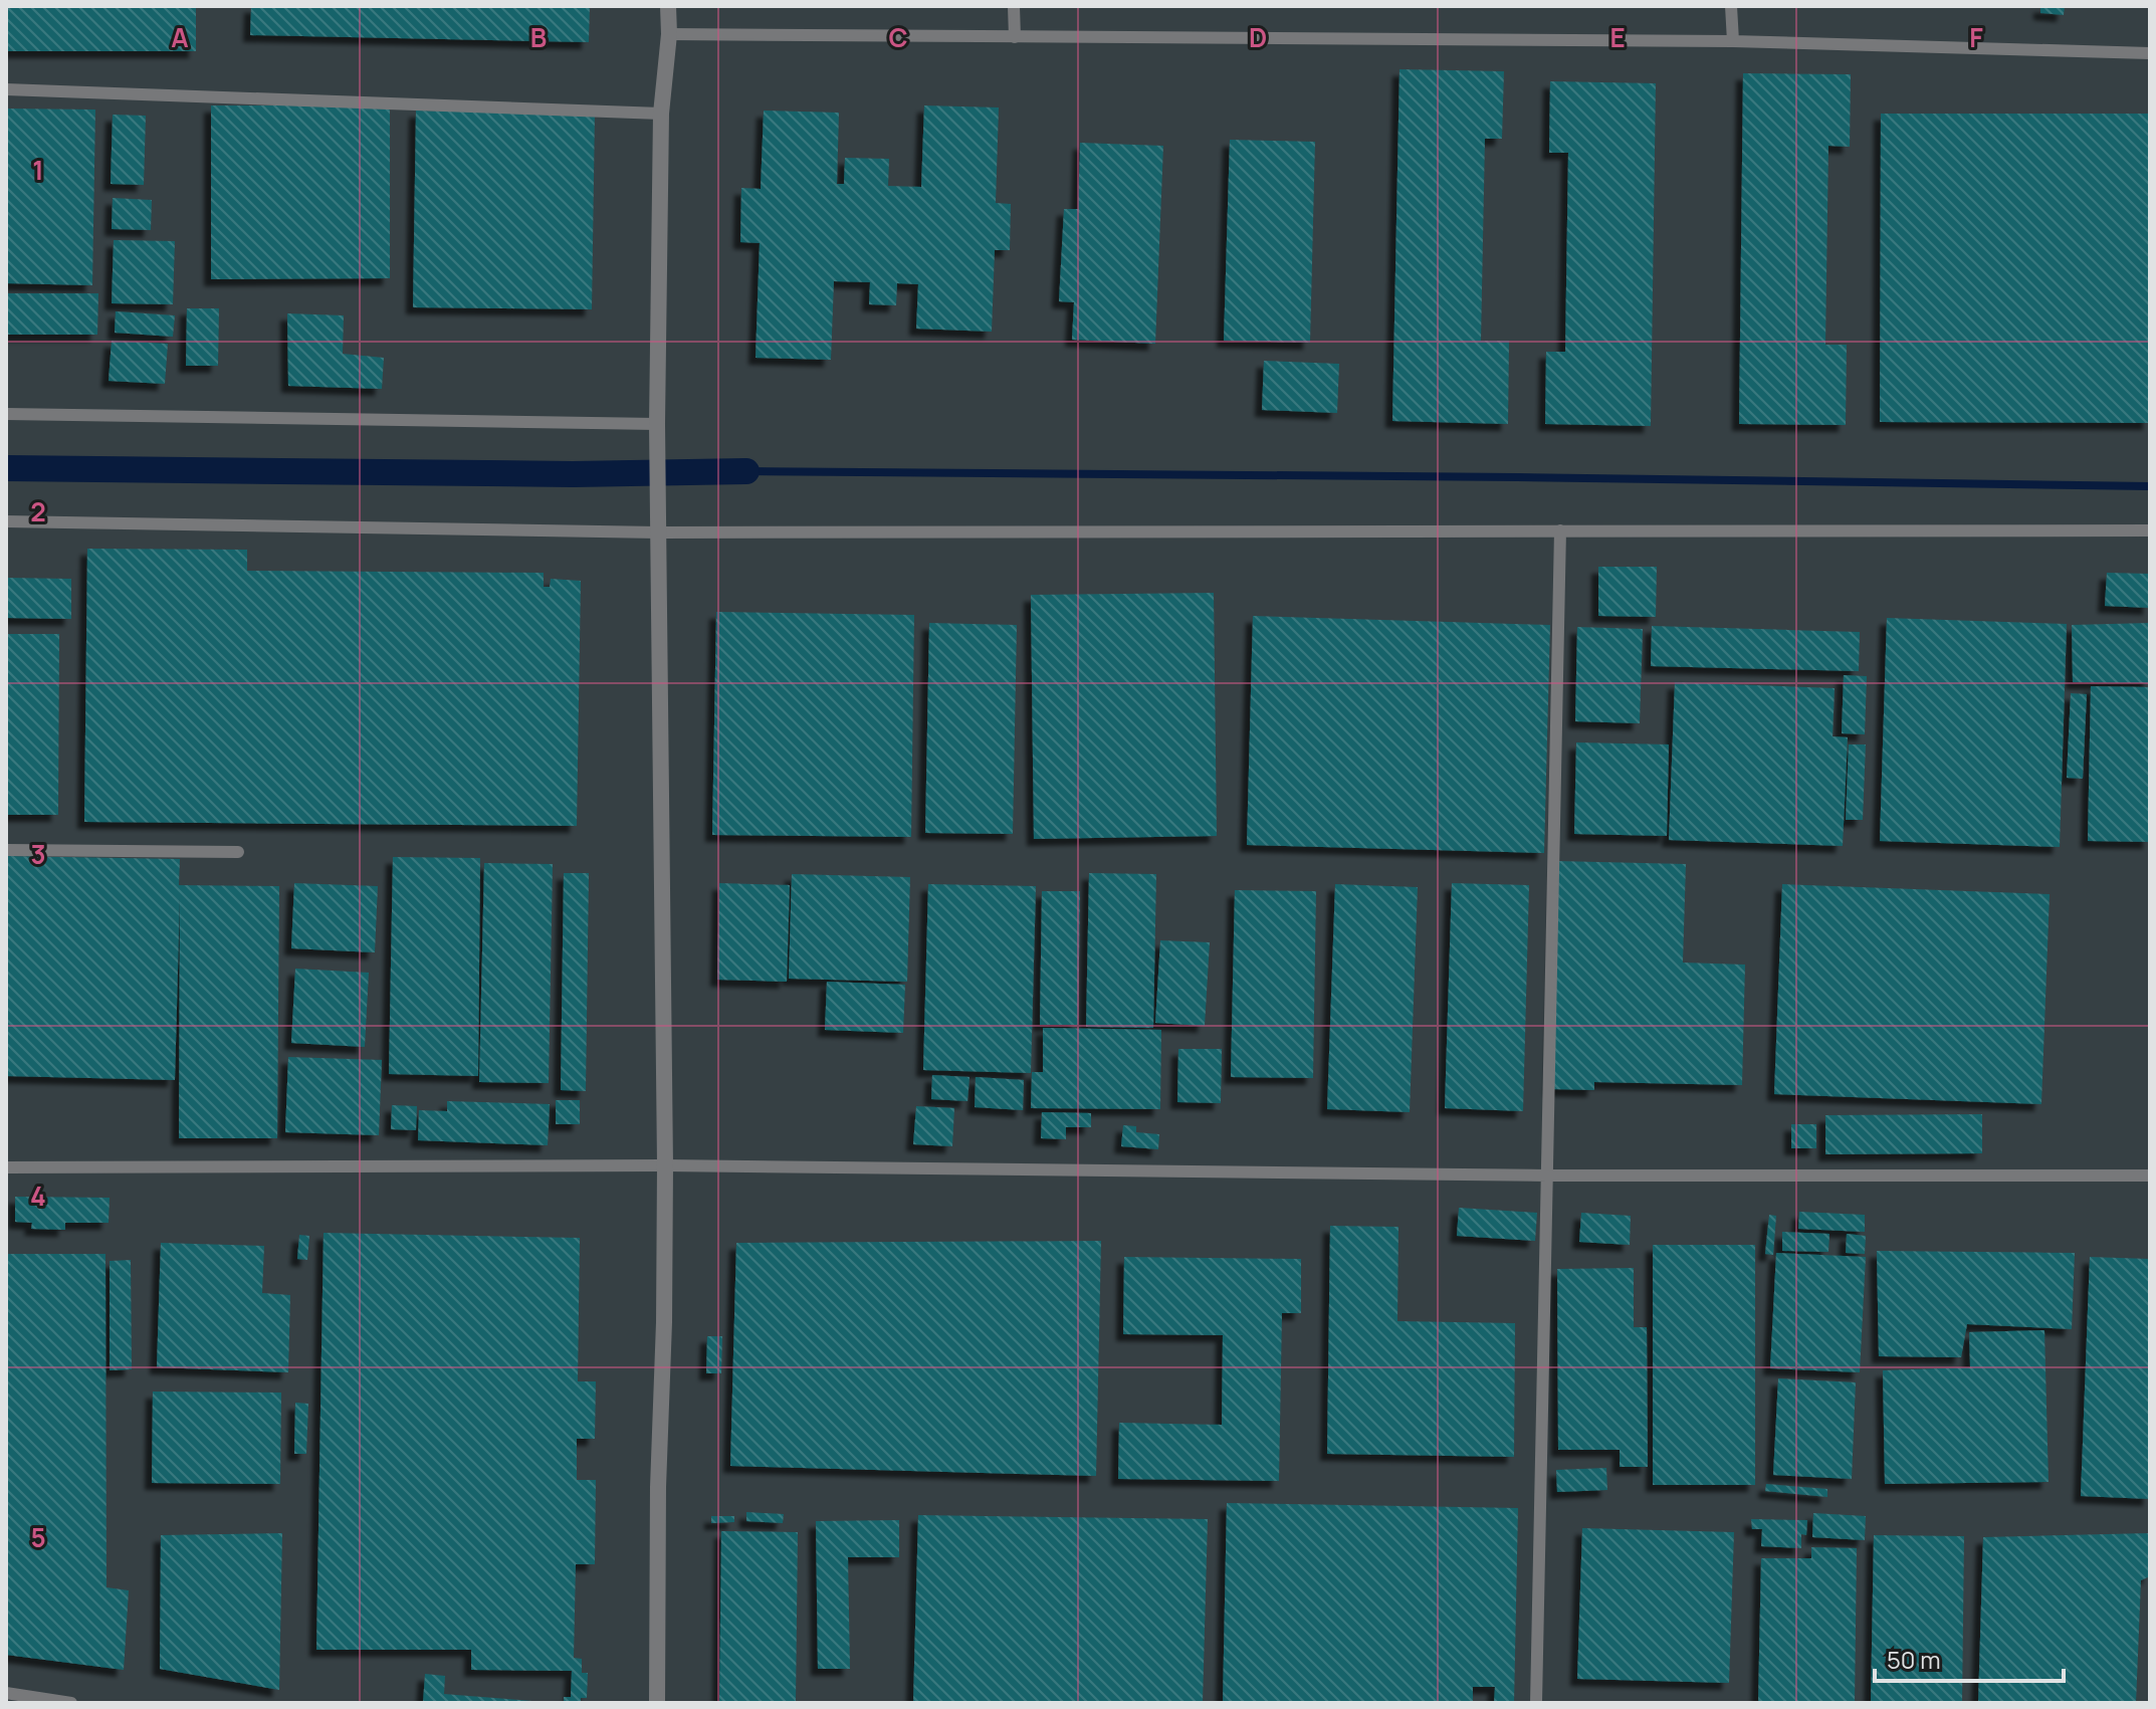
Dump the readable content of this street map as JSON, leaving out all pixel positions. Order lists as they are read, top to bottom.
{
  "scale_bar": "50 m",
  "grid": {
    "columns": [
      "A",
      "B",
      "C",
      "D",
      "E",
      "F"
    ],
    "rows": [
      "1",
      "2",
      "3",
      "4",
      "5"
    ]
  }
}
